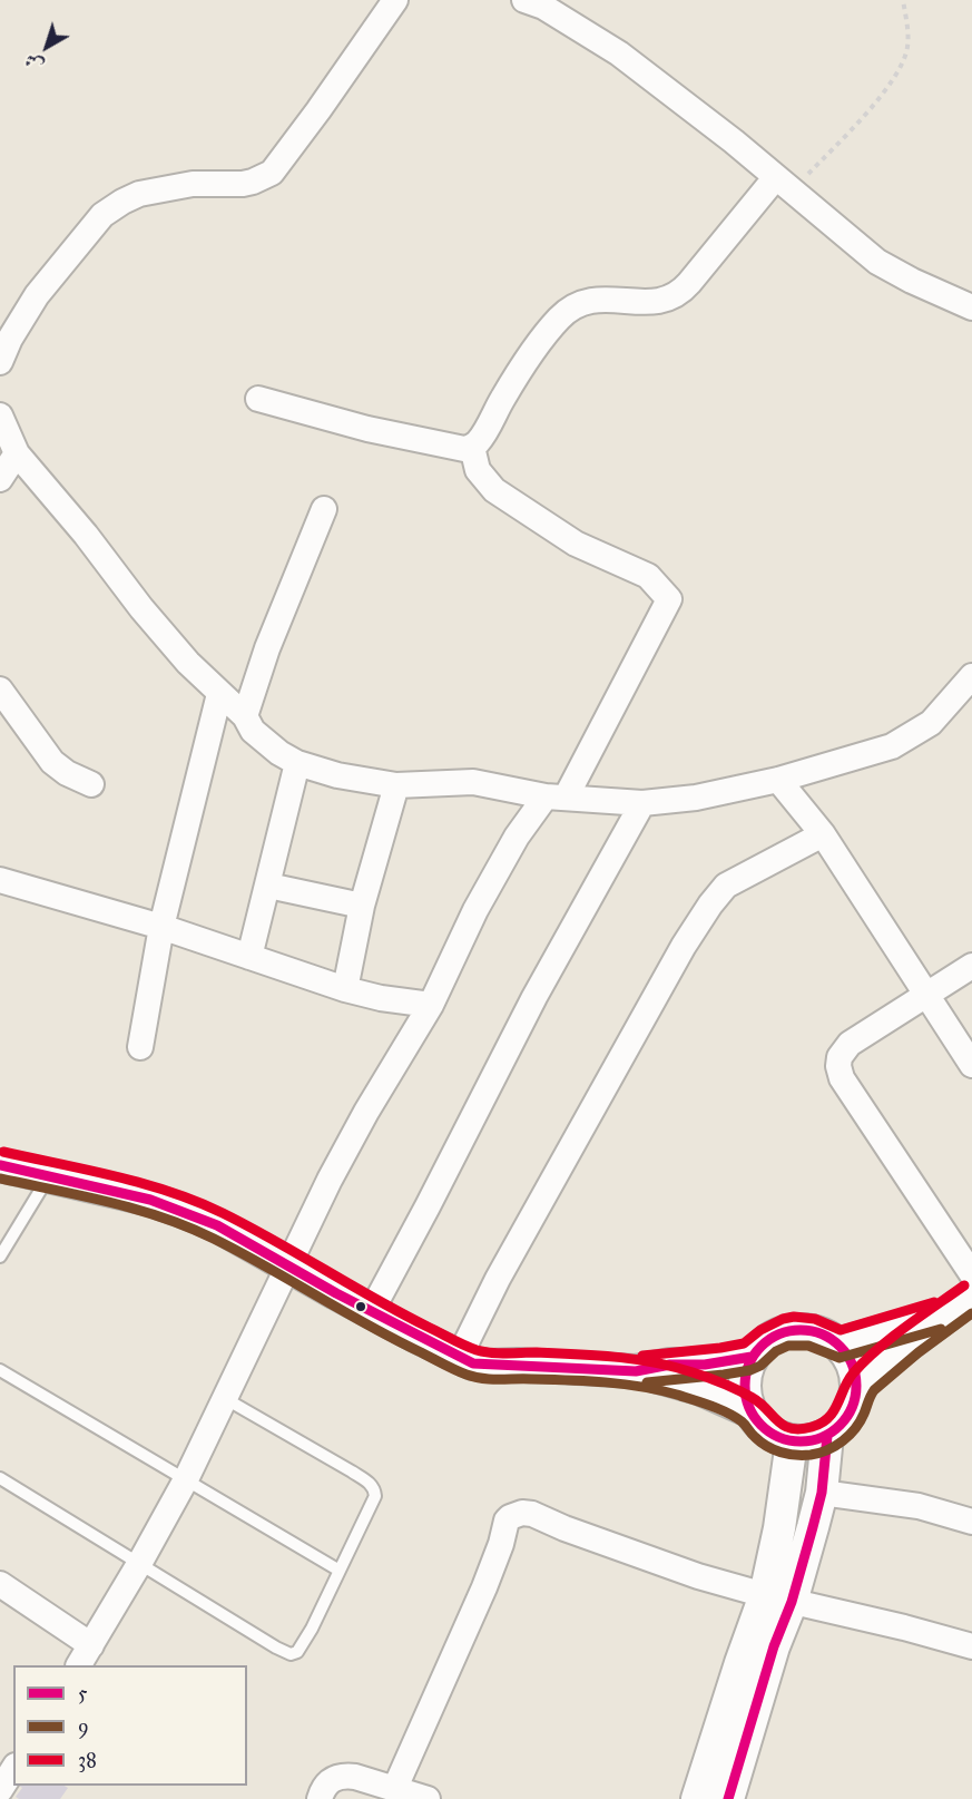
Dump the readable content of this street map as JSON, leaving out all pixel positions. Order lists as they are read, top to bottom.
{
  "lines": ["transit line 38", "transit line 5", "transit line 9"],
  "legend": ["5", "9", "38"],
  "north": "bottom left"
}
